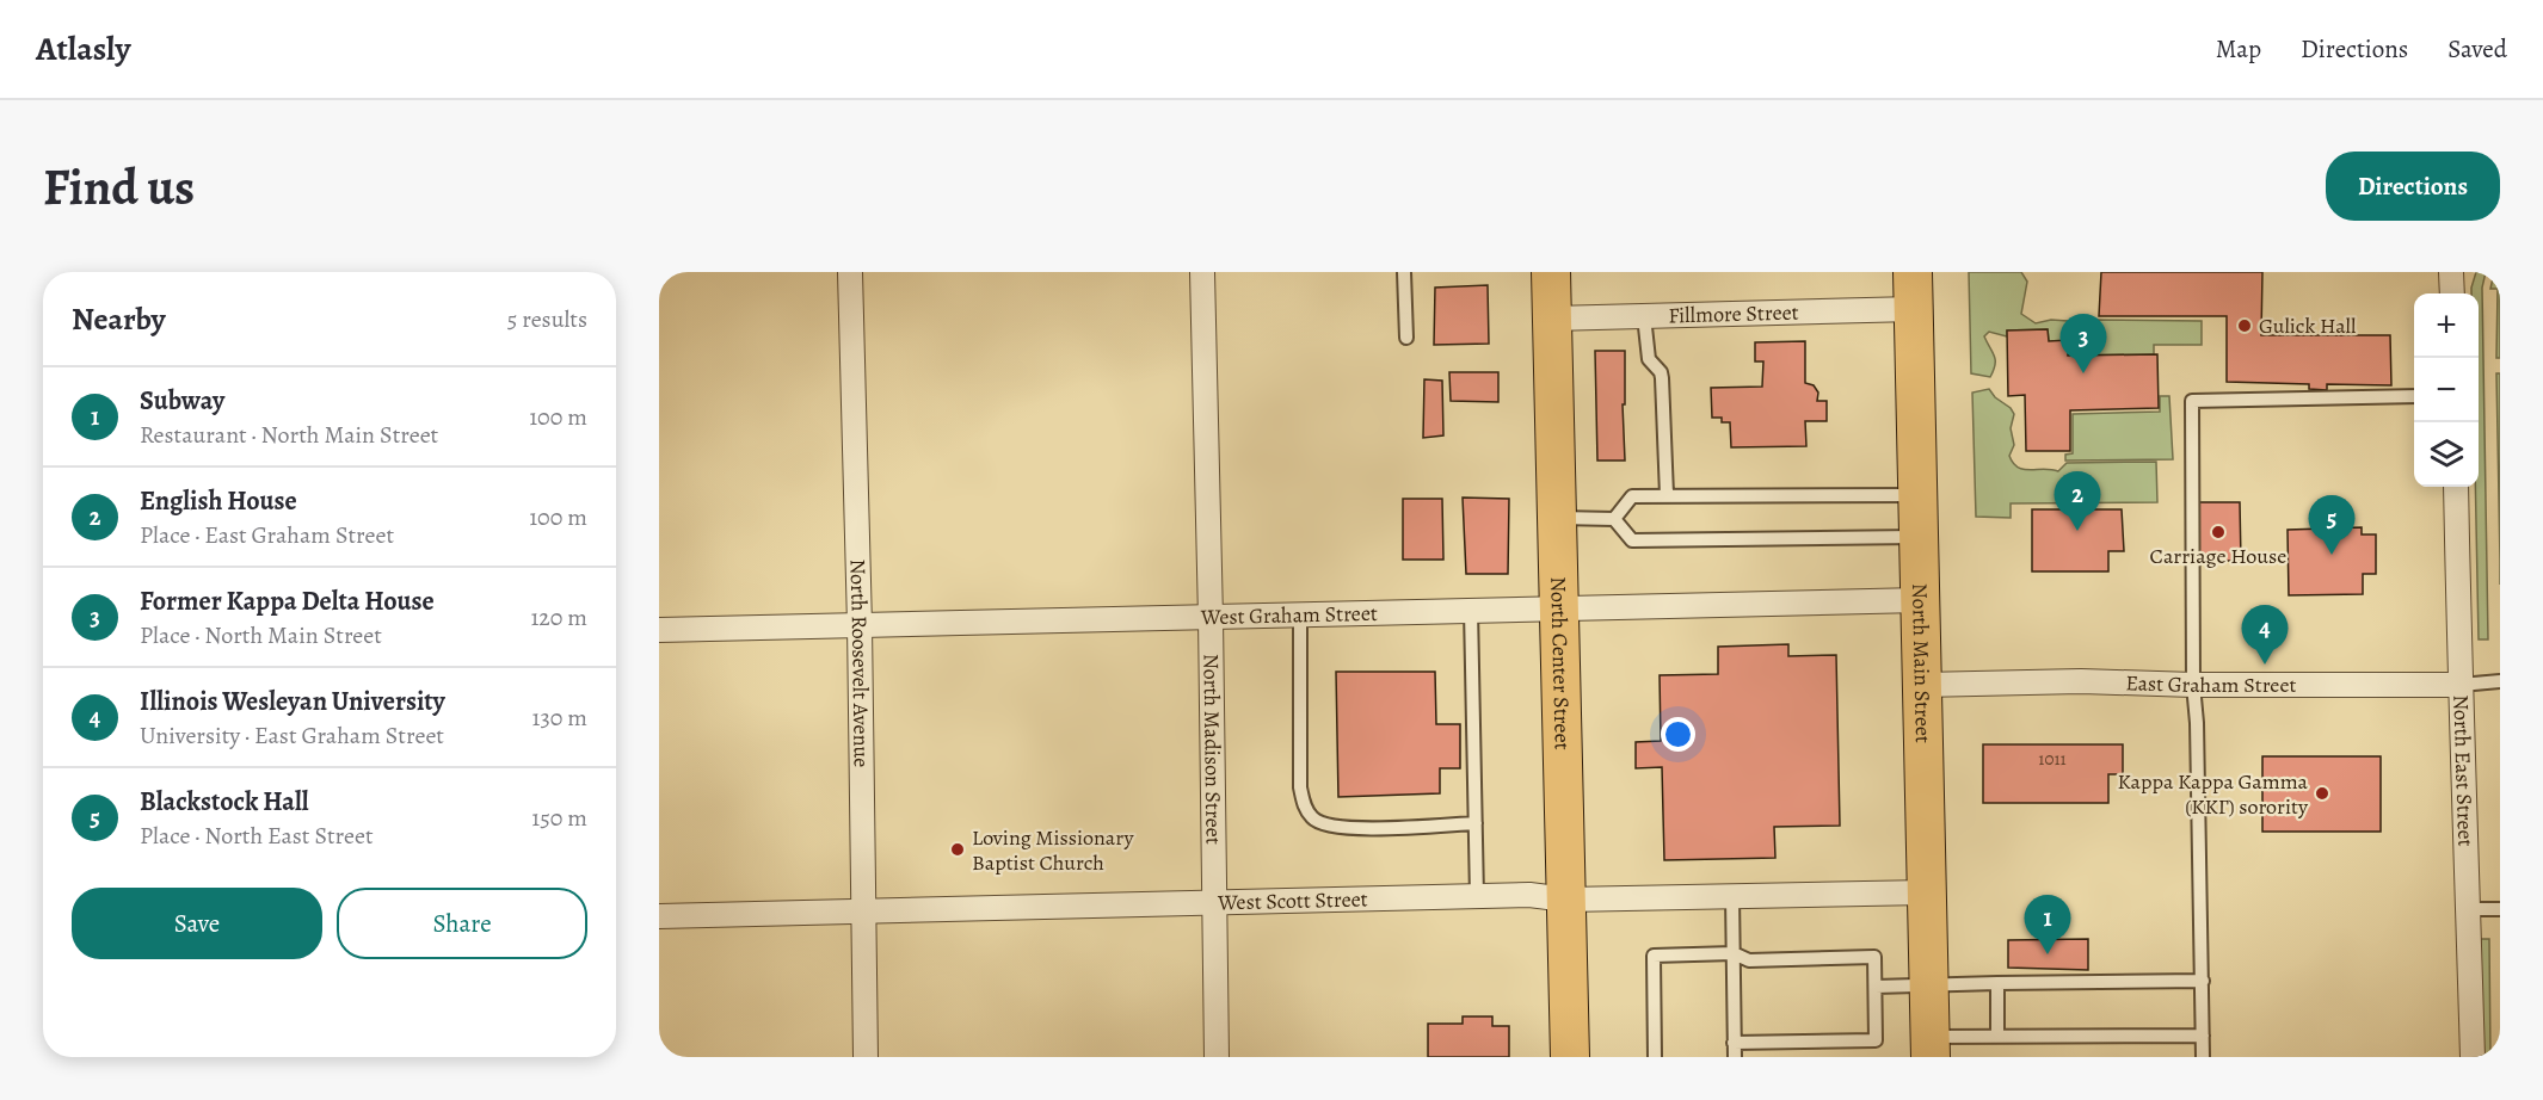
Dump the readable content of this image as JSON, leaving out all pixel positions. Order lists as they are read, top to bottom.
{
  "streets": {
    "main road": ["North Center Street", "North Main Street"],
    "street": [
      "Fillmore Street",
      "West Graham Street",
      "North Roosevelt Avenue",
      "East Graham Street",
      "North Madison Street",
      "North East Street",
      "West Scott Street"
    ]
  },
  "crossings": [
    ["Fillmore Street", "North Center Street"],
    ["Fillmore Street", "North Main Street"],
    ["West Graham Street", "North Roosevelt Avenue"],
    ["West Graham Street", "North Center Street"],
    ["West Graham Street", "North Main Street"],
    ["West Graham Street", "North Madison Street"],
    ["North Roosevelt Avenue", "West Scott Street"],
    ["North Center Street", "West Scott Street"],
    ["North Main Street", "East Graham Street"],
    ["North Main Street", "West Scott Street"],
    ["East Graham Street", "North East Street"],
    ["North Madison Street", "West Scott Street"]
  ],
  "places": [
    "Gulick Hall",
    "Carriage House",
    "Kappa Kappa Gamma (ΚΚΓ) sorority",
    "Loving Missionary Baptist Church"
  ],
  "house_numbers": ["1011"],
  "page": {
    "header": "Atlasly",
    "nav": ["Map", "Directions", "Saved"],
    "buttons": [
      "Directions",
      ["Save", "Share"]
    ],
    "title": "Find us",
    "heading": ["Nearby", "5 results"],
    "map_buttons": ["+", "−"],
    "pins": [
      "3",
      "2",
      "5",
      "4",
      "1"
    ],
    "list": [
      {
        "mark": "1",
        "name": "Subway",
        "note": "Restaurant · North Main Street",
        "value": "100 m"
      },
      {
        "mark": "2",
        "name": "English House",
        "note": "Place · East Graham Street",
        "value": "100 m"
      },
      {
        "mark": "3",
        "name": "Former Kappa Delta House",
        "note": "Place · North Main Street",
        "value": "120 m"
      },
      {
        "mark": "4",
        "name": "Illinois Wesleyan University",
        "note": "University · East Graham Street",
        "value": "130 m"
      },
      {
        "mark": "5",
        "name": "Blackstock Hall",
        "note": "Place · North East Street",
        "value": "150 m"
      }
    ]
  }
}
